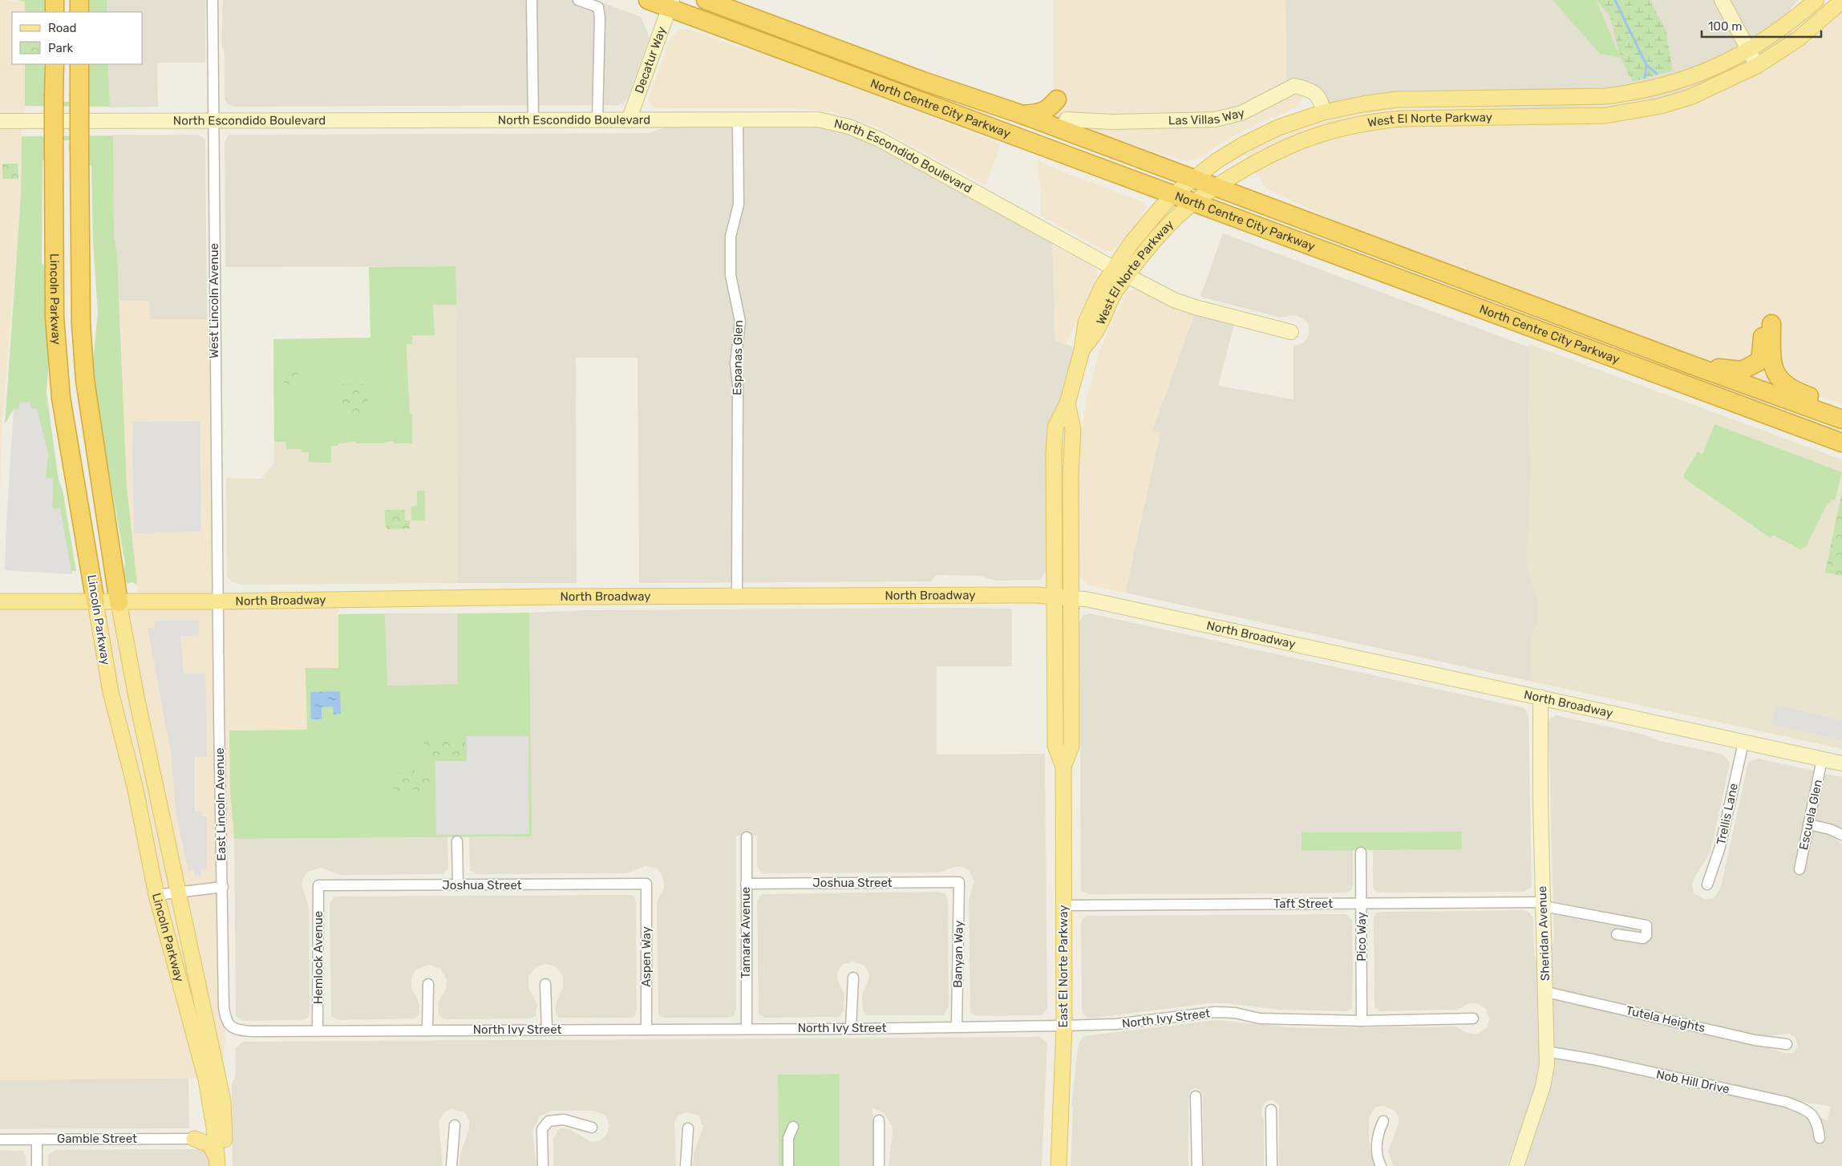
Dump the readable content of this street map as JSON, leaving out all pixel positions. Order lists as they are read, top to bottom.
{
  "streets": {
    "highway": ["North Centre City Parkway", "Lincoln Parkway"],
    "main road": ["West El Norte Parkway", "North Broadway", "East El Norte Parkway"],
    "street": [
      "Decatur Way",
      "Las Villas Way",
      "North Escondido Boulevard",
      "West Lincoln Avenue",
      "Espanas Glen",
      "East Lincoln Avenue",
      "Trellis Lane",
      "Escuela Glen",
      "Joshua Street",
      "Taft Street",
      "Tamarak Avenue",
      "Sheridan Avenue",
      "Pico Way",
      "Banyan Way",
      "Aspen Way",
      "Hemlock Avenue",
      "North Ivy Street",
      "Tutela Heights",
      "Nob Hill Drive",
      "Gamble Street"
    ]
  },
  "crossings": [
    ["Decatur Way", "North Centre City Parkway"],
    ["Decatur Way", "North Escondido Boulevard"],
    ["North Centre City Parkway", "West El Norte Parkway"],
    ["Las Villas Way", "West El Norte Parkway"],
    ["North Escondido Boulevard", "West El Norte Parkway"],
    ["North Escondido Boulevard", "West Lincoln Avenue"],
    ["North Escondido Boulevard", "Espanas Glen"],
    ["West El Norte Parkway", "North Broadway"],
    ["West El Norte Parkway", "East El Norte Parkway"],
    ["Lincoln Parkway", "North Broadway"],
    ["West Lincoln Avenue", "North Broadway"],
    ["West Lincoln Avenue", "East Lincoln Avenue"],
    ["Espanas Glen", "North Broadway"],
    ["North Broadway", "East Lincoln Avenue"],
    ["North Broadway", "Trellis Lane"],
    ["North Broadway", "Escuela Glen"],
    ["North Broadway", "Sheridan Avenue"],
    ["North Broadway", "East El Norte Parkway"],
    ["East Lincoln Avenue", "North Ivy Street"],
    ["Joshua Street", "Tamarak Avenue"],
    ["Joshua Street", "Banyan Way"],
    ["Joshua Street", "Aspen Way"],
    ["Joshua Street", "Hemlock Avenue"],
    ["Taft Street", "Sheridan Avenue"],
    ["Taft Street", "Pico Way"],
    ["Taft Street", "East El Norte Parkway"],
    ["Tamarak Avenue", "North Ivy Street"],
    ["Sheridan Avenue", "Tutela Heights"],
    ["Sheridan Avenue", "Nob Hill Drive"],
    ["Pico Way", "North Ivy Street"],
    ["Banyan Way", "North Ivy Street"],
    ["Aspen Way", "North Ivy Street"],
    ["Hemlock Avenue", "North Ivy Street"],
    ["East El Norte Parkway", "North Ivy Street"]
  ],
  "legend": ["Road", "Park"],
  "scale_bar": "100 m"
}
